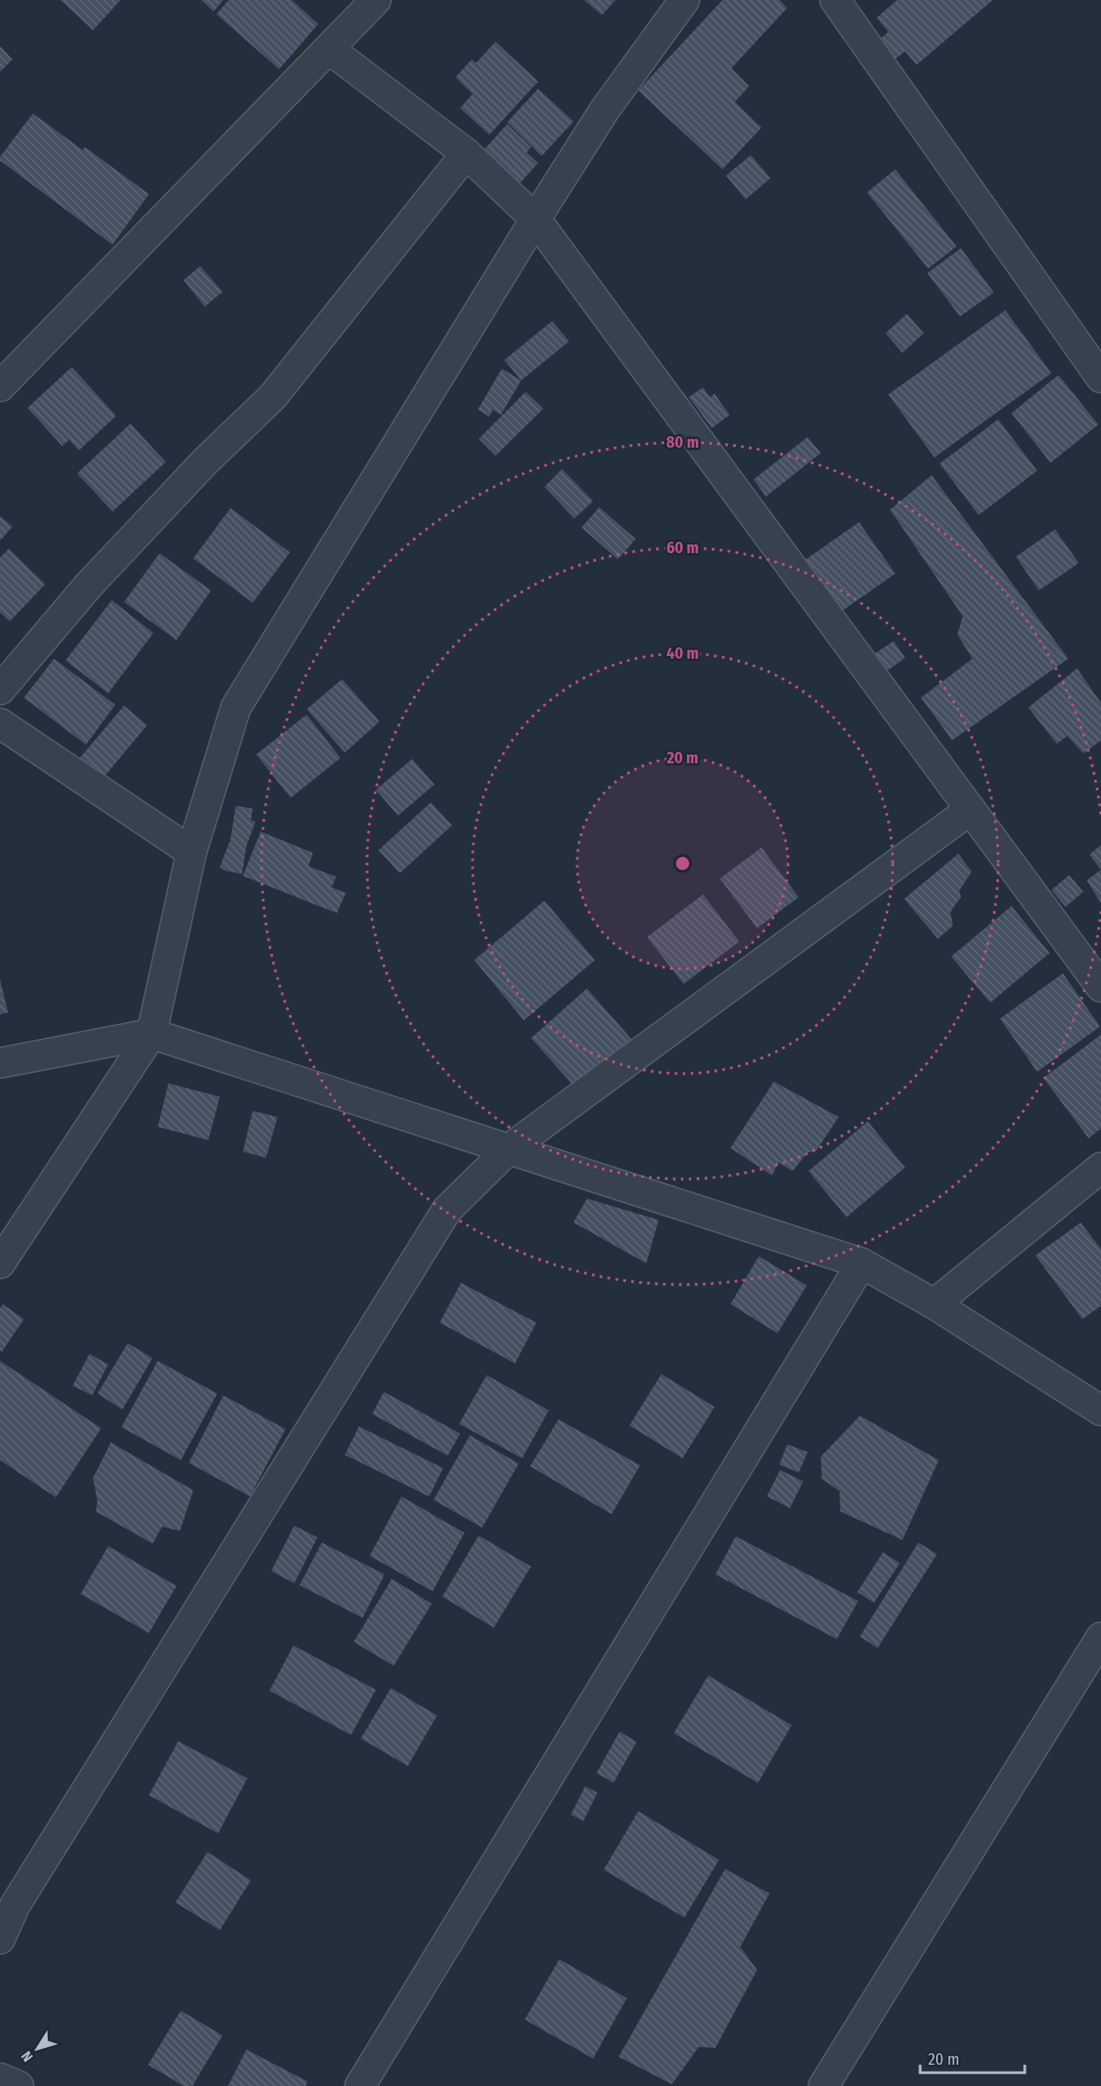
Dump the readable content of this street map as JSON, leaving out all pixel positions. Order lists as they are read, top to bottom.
{
  "scale_bar": "20 m",
  "north": "bottom left",
  "rings": [
    "80 m",
    "60 m",
    "40 m",
    "20 m"
  ]
}
